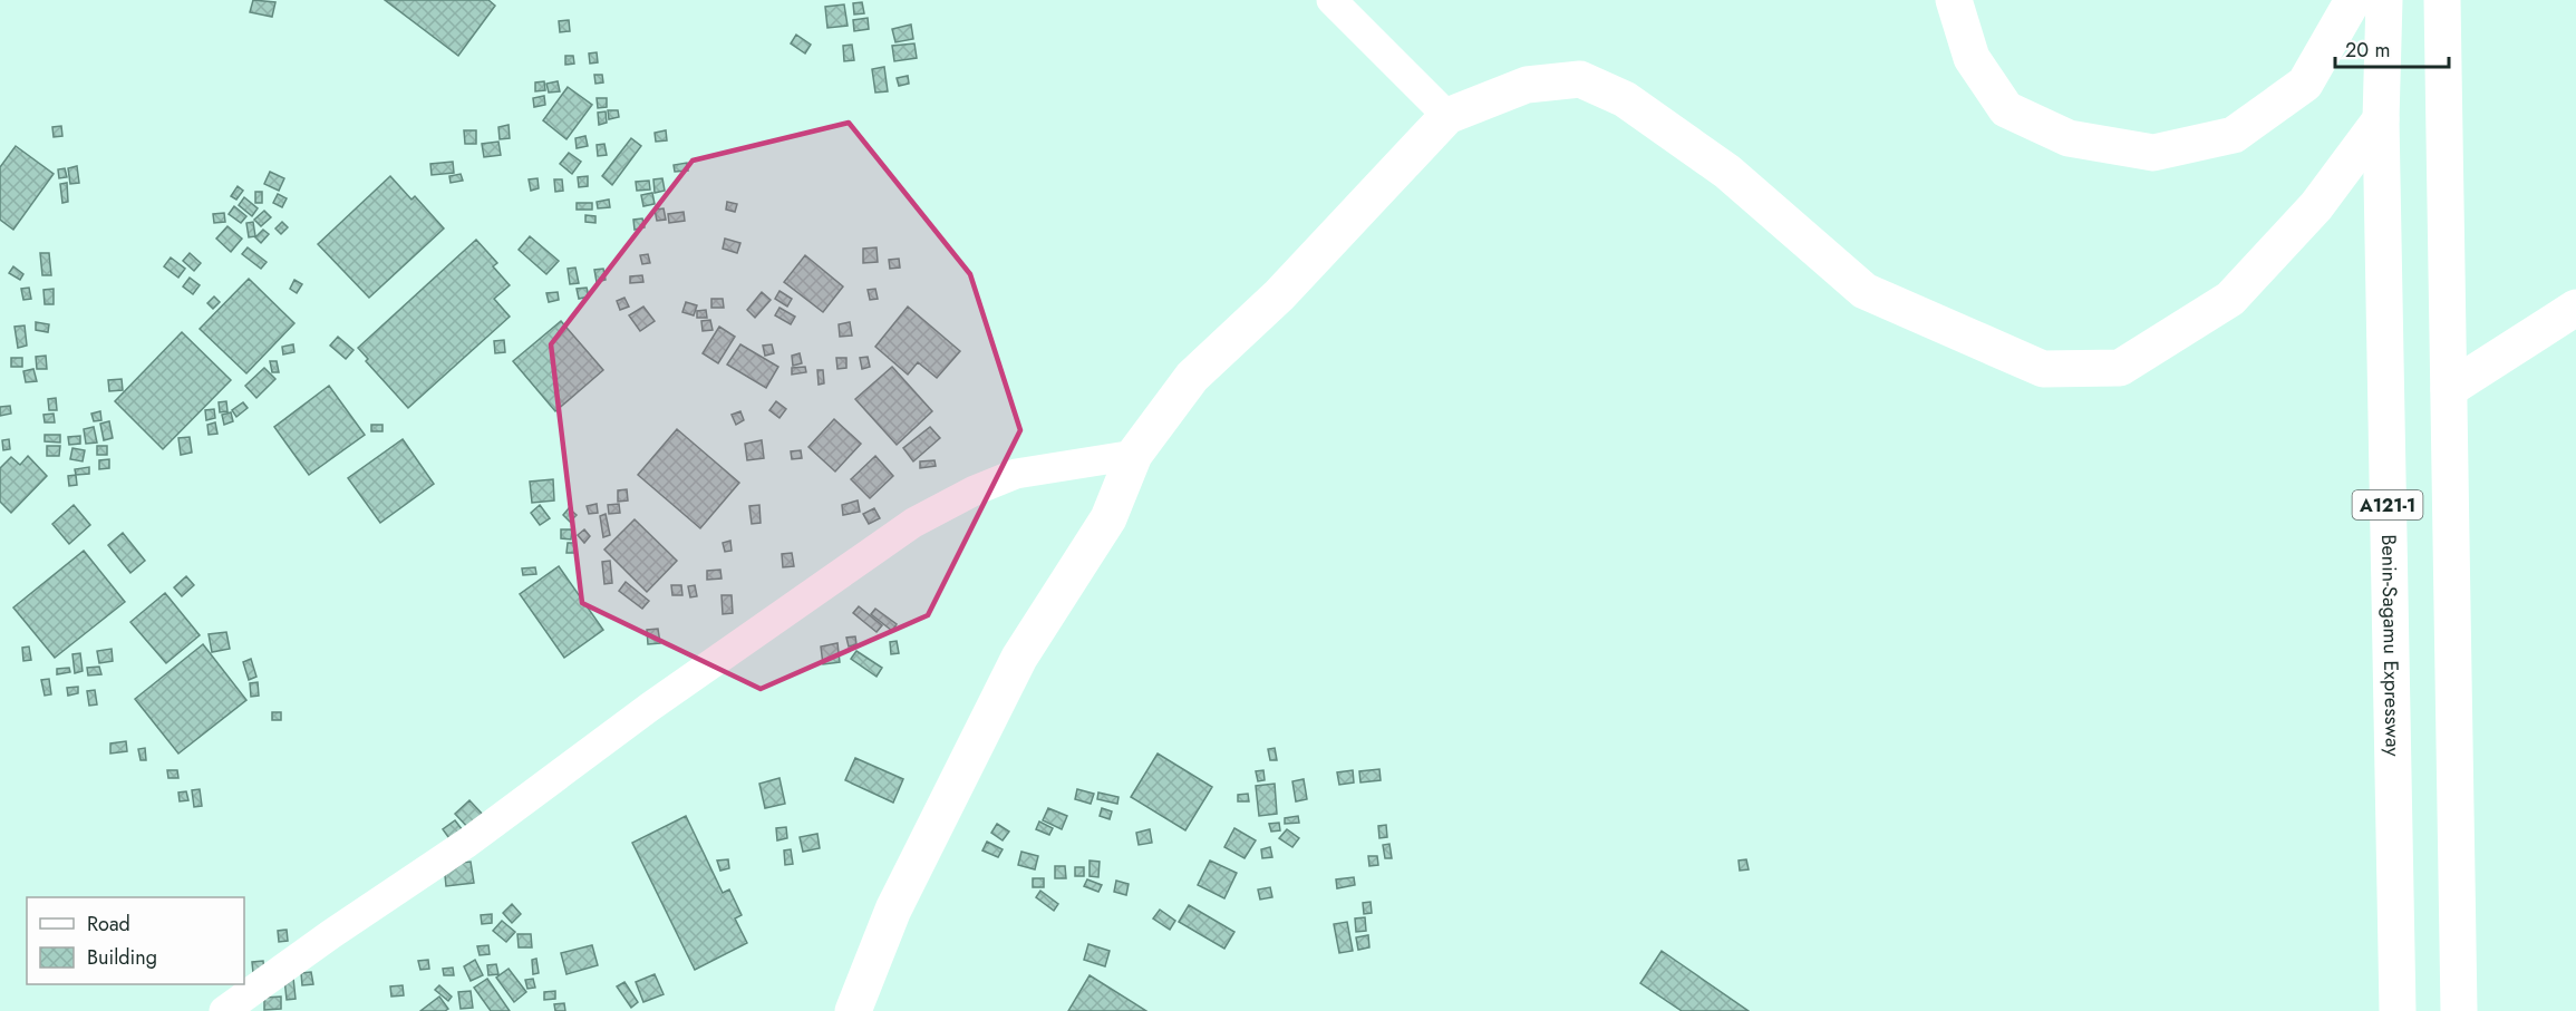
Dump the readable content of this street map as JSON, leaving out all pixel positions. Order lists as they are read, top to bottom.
{
  "streets": {
    "main road": ["A121-1", "Benin-Sagamu Expressway"]
  },
  "legend": ["Road", "Building"],
  "scale_bar": "20 m"
}
